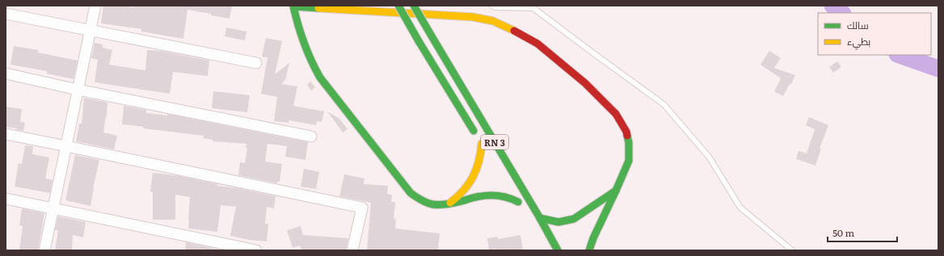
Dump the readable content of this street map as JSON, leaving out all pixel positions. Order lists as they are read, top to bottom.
{
  "streets": {
    "highway": ["RN 3"]
  },
  "legend": ["سالك", "بطيء"],
  "scale_bar": "50 m"
}
